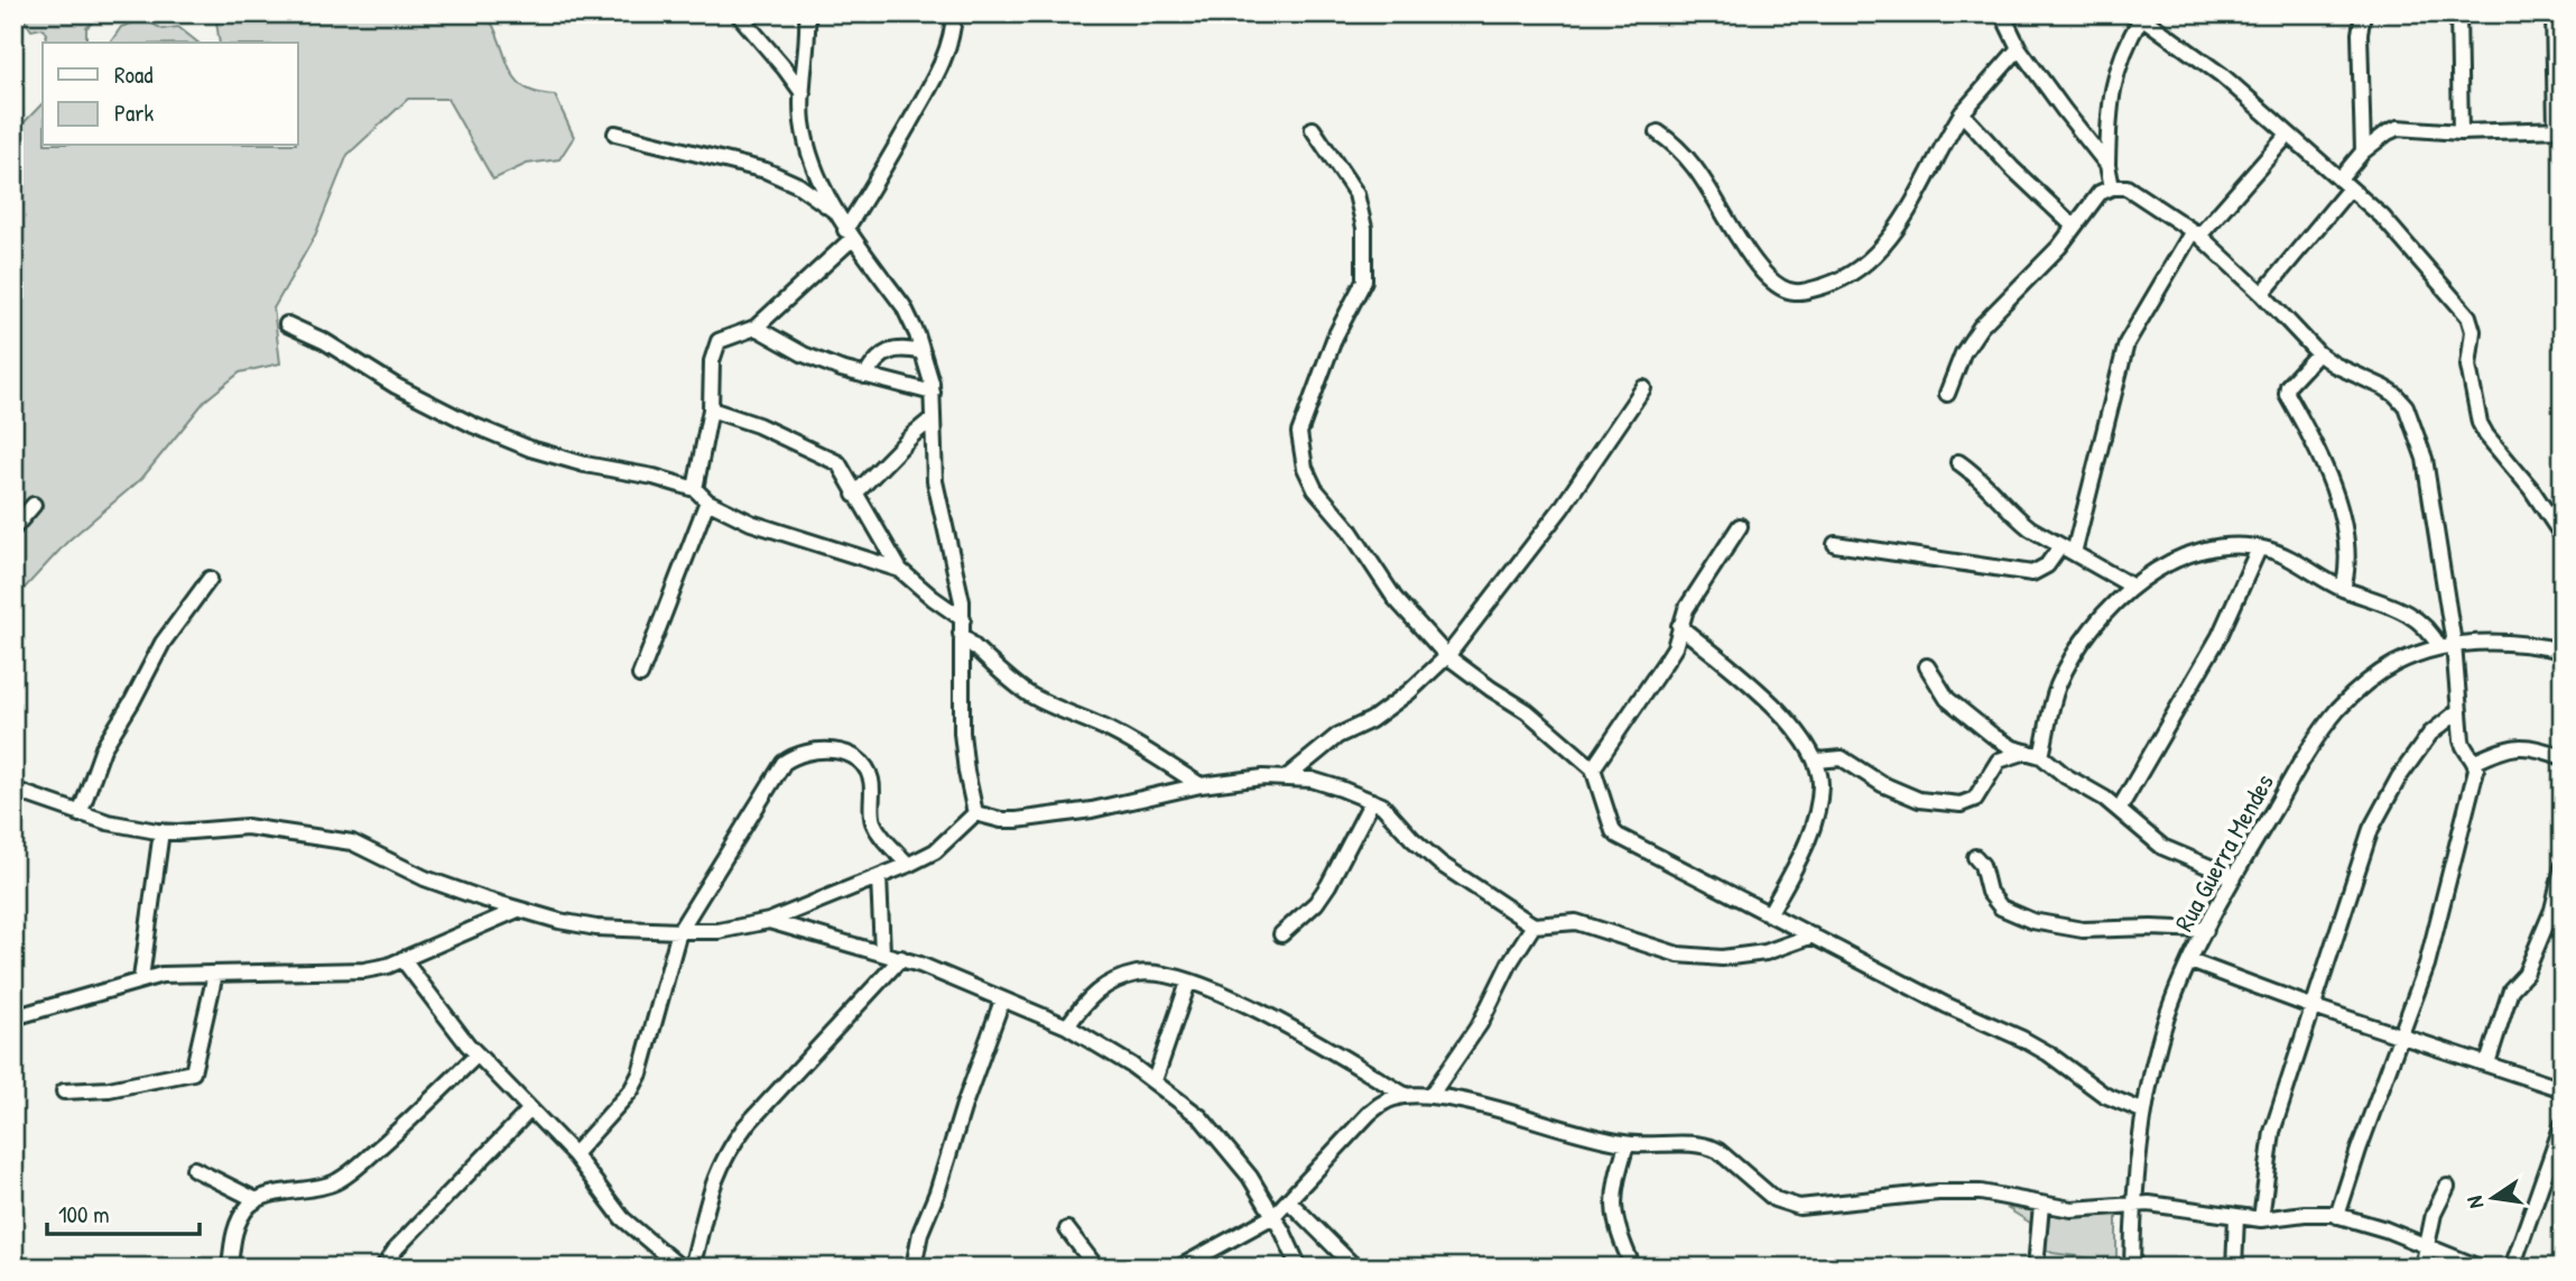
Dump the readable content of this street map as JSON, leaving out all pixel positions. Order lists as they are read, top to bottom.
{
  "streets": {
    "street": ["Rua Guerra Mendes"]
  },
  "legend": ["Road", "Park"],
  "scale_bar": "100 m",
  "north": "left"
}
